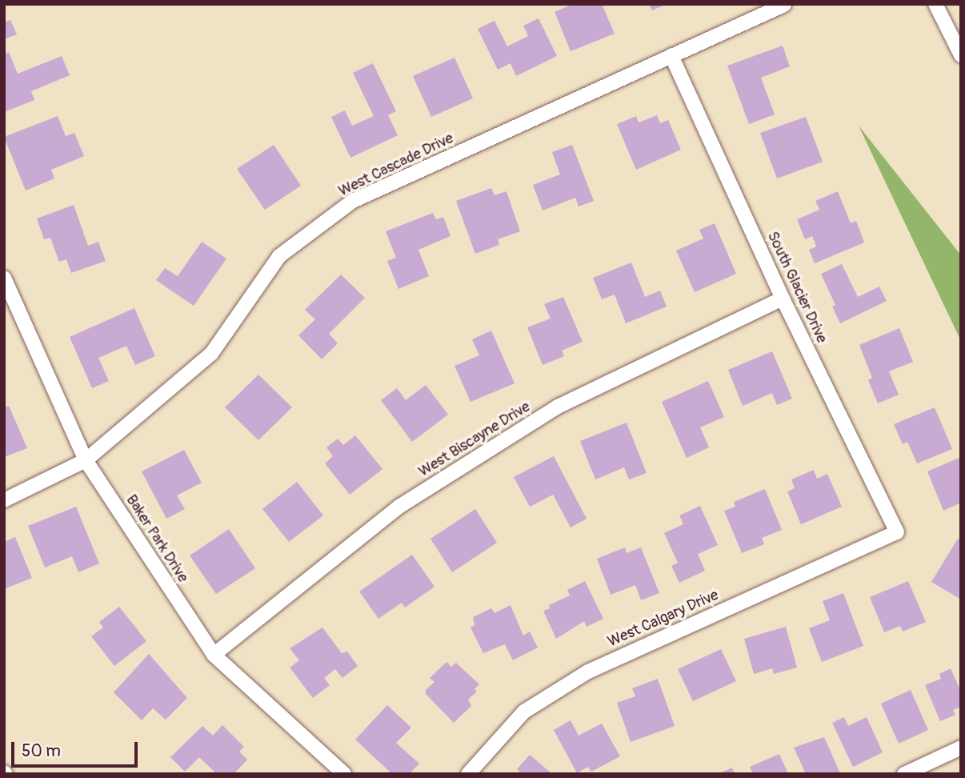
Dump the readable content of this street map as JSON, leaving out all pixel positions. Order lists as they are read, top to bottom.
{
  "streets": {
    "street": [
      "West Cascade Drive",
      "South Glacier Drive",
      "West Biscayne Drive",
      "Baker Park Drive",
      "West Calgary Drive"
    ]
  },
  "crossings": [
    ["West Cascade Drive", "South Glacier Drive"],
    ["West Cascade Drive", "Baker Park Drive"],
    ["South Glacier Drive", "West Biscayne Drive"],
    ["South Glacier Drive", "West Calgary Drive"],
    ["West Biscayne Drive", "Baker Park Drive"]
  ],
  "scale_bar": "50 m"
}
